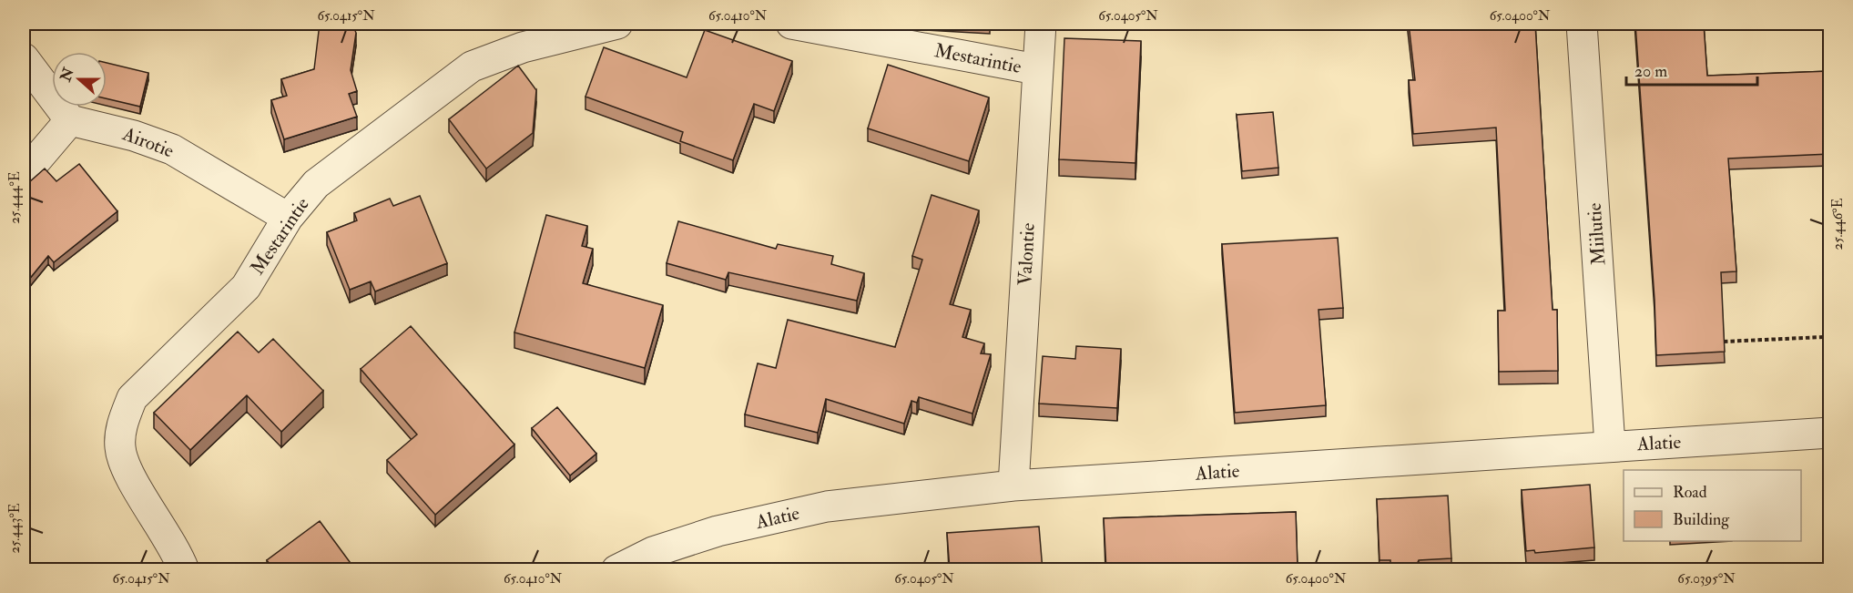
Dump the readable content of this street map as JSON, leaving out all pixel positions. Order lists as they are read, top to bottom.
{
  "streets": {
    "street": [
      "Mestarintie",
      "Airotie",
      "Miilutie",
      "Valontie",
      "Alatie"
    ]
  },
  "crossings": [
    ["Mestarintie", "Airotie"],
    ["Mestarintie", "Valontie"],
    ["Miilutie", "Alatie"],
    ["Valontie", "Alatie"]
  ],
  "legend": ["Road", "Building"],
  "scale_bar": "20 m",
  "north": "left",
  "coordinates": [
    "65.0415°N",
    "65.0410°N",
    "65.0405°N",
    "65.0400°N",
    "25.444°E",
    "25.446°E",
    "25.443°E",
    "65.0395°N"
  ]
}
